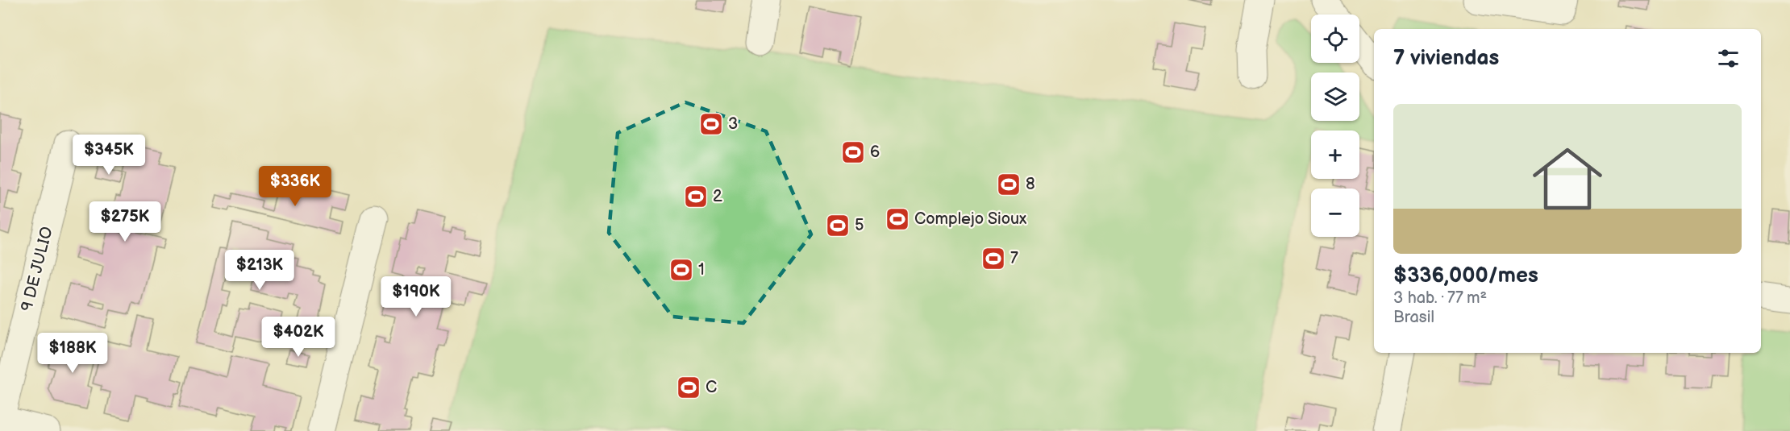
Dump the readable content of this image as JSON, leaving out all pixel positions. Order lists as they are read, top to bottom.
{
  "streets": {
    "street": ["9 DE JULIO"]
  },
  "places": {
    "sports": [
      "3",
      "6",
      "8",
      "2",
      "Complejo Sioux",
      "5",
      "7",
      "1",
      "C"
    ]
  },
  "page": {
    "map_buttons": ["+", "−"],
    "heading": "7 viviendas",
    "list": [
      {
        "name": "$336,000/mes",
        "note": "3 hab. · 77 m² · Brasil"
      }
    ],
    "price": [
      "$345K",
      "$336K",
      "$275K",
      "$213K",
      "$190K",
      "$402K",
      "$188K"
    ]
  }
}
